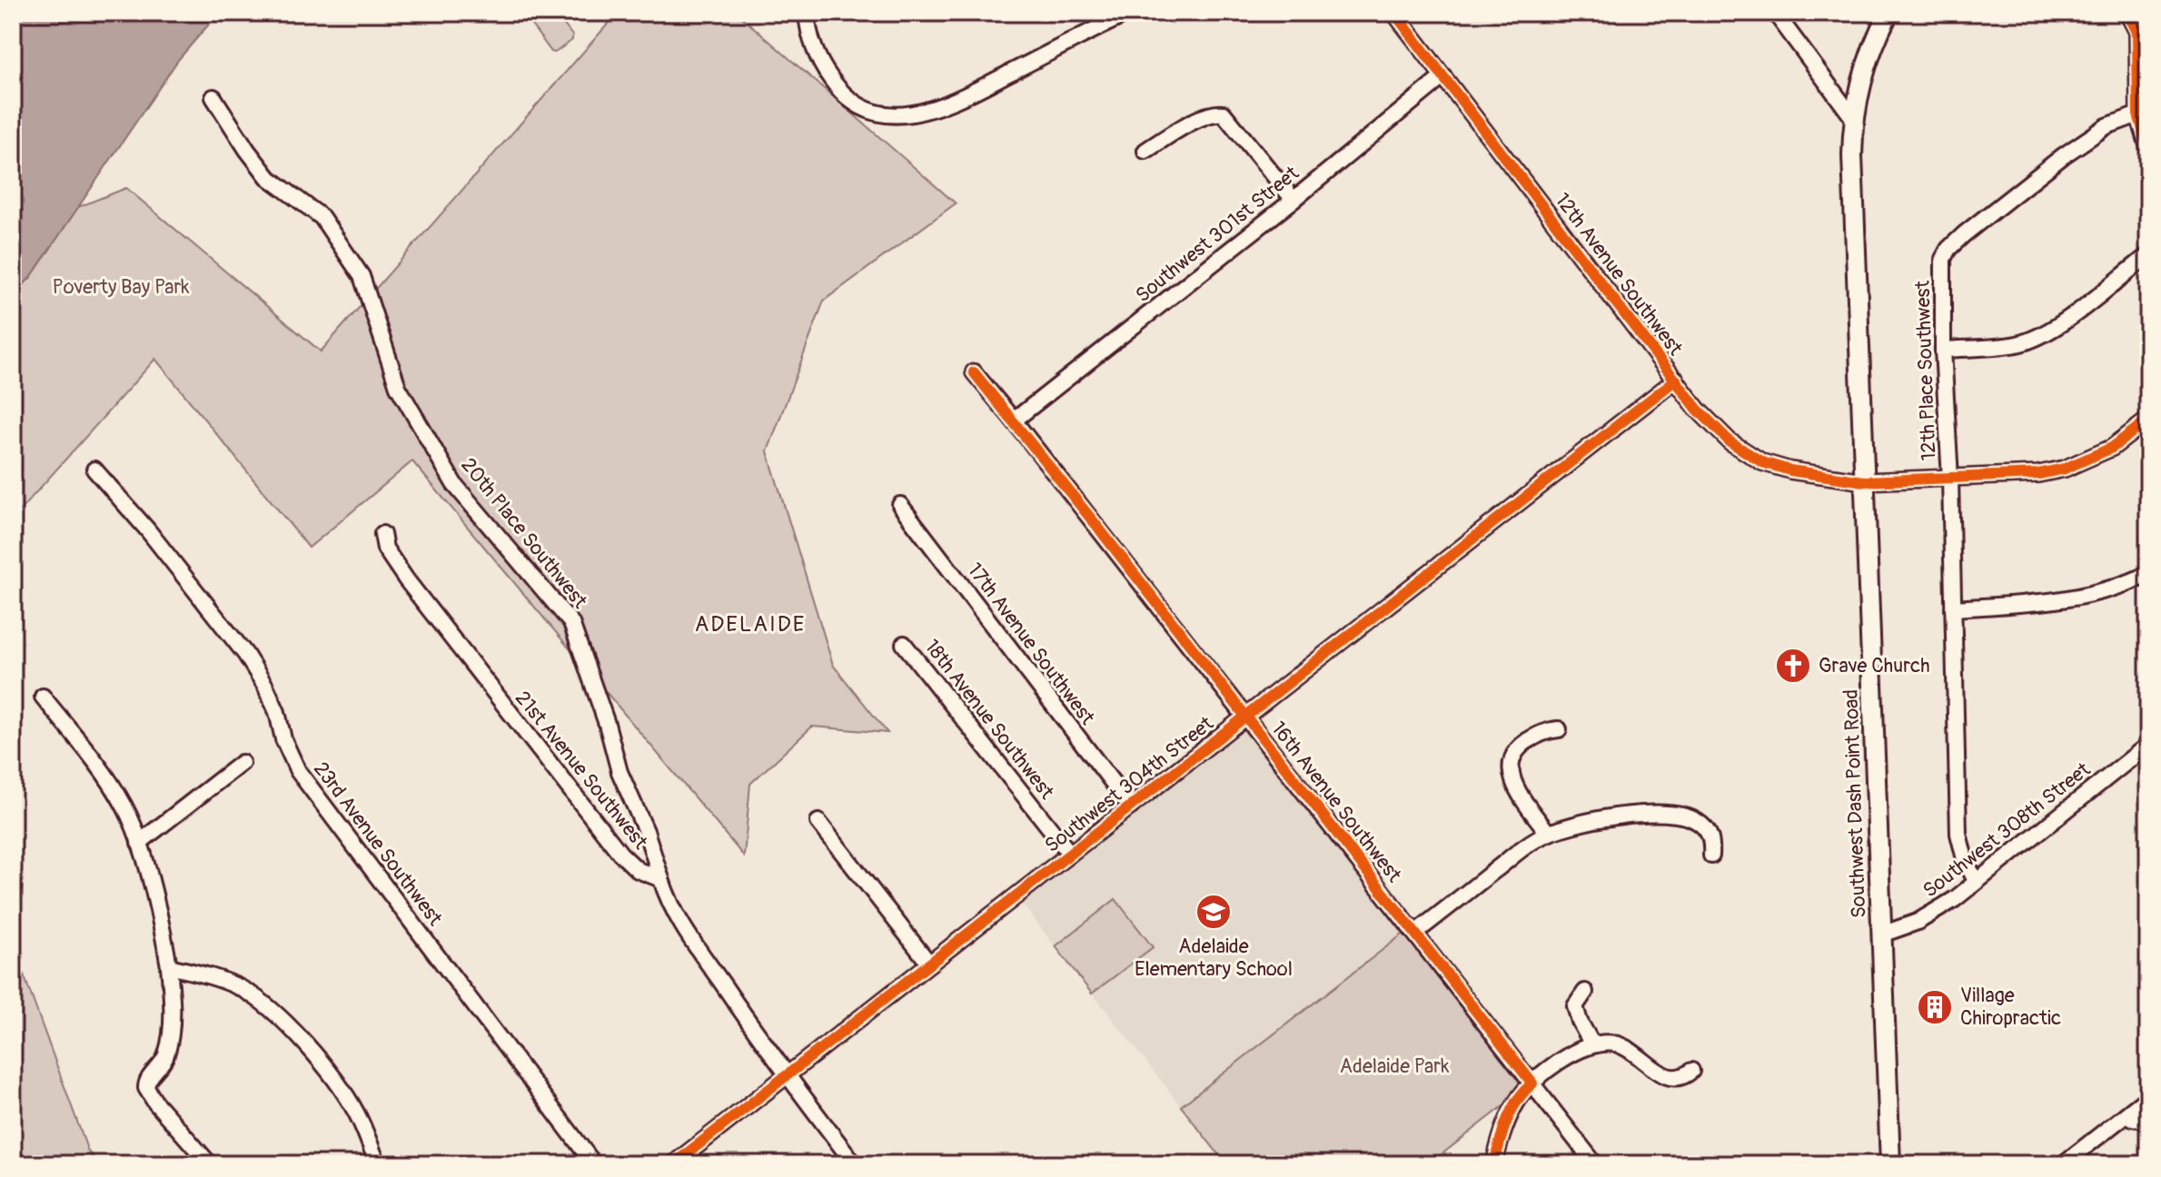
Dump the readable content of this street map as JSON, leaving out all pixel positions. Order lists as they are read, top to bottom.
{
  "streets": {
    "main road": ["Southwest Dash Point Road"],
    "street": [
      "Southwest 301st Street",
      "12th Avenue Southwest",
      "12th Place Southwest",
      "20th Place Southwest",
      "17th Avenue Southwest",
      "18th Avenue Southwest",
      "21st Avenue Southwest",
      "Southwest 304th Street",
      "16th Avenue Southwest",
      "Southwest 308th Street",
      "23rd Avenue Southwest"
    ]
  },
  "crossings": [
    ["Southwest 301st Street", "12th Avenue Southwest"],
    ["Southwest 301st Street", "16th Avenue Southwest"],
    ["12th Avenue Southwest", "12th Place Southwest"],
    ["12th Avenue Southwest", "Southwest 304th Street"],
    ["12th Avenue Southwest", "Southwest Dash Point Road"],
    ["12th Place Southwest", "Southwest 308th Street"],
    ["20th Place Southwest", "21st Avenue Southwest"],
    ["17th Avenue Southwest", "Southwest 304th Street"],
    ["18th Avenue Southwest", "Southwest 304th Street"],
    ["Southwest 304th Street", "16th Avenue Southwest"],
    ["Southwest Dash Point Road", "Southwest 308th Street"]
  ],
  "districts": ["ADELAIDE"],
  "parks": ["Poverty Bay Park", "Adelaide Park"],
  "places": {
    "church": ["Grave Church"],
    "school or university": ["Adelaide Elementary School"],
    "building": ["Village Chiropractic"]
  }
}
